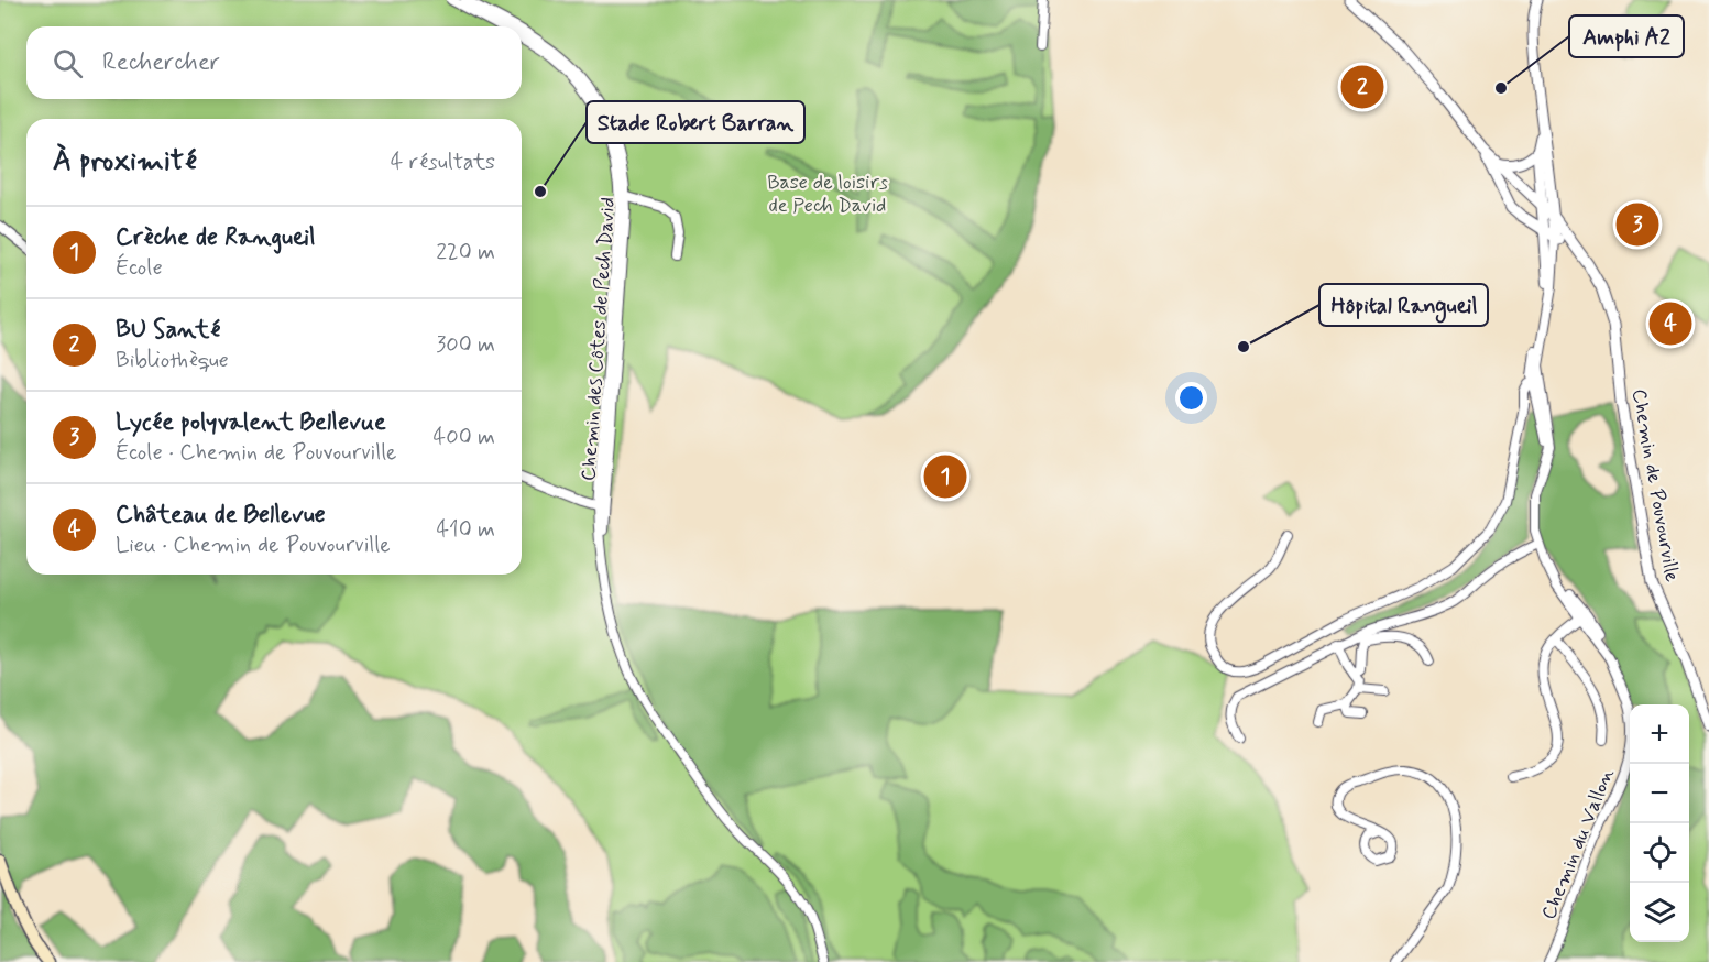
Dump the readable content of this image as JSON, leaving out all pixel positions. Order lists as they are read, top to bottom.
{
  "streets": {
    "street": ["Chemin des Côtes de Pech David", "Chemin de Pouvourville", "Chemin du Vallon"]
  },
  "crossings": [
    ["Chemin de Pouvourville", "Chemin du Vallon"]
  ],
  "parks": ["Base de loisirs de Pech David"],
  "places": ["Amphi A2", "Stade Robert Barran", "Hôpital Rangueil"],
  "page": {
    "search": "Rechercher",
    "pins": [
      "2",
      "3",
      "4",
      "1"
    ],
    "heading": ["À proximité", "4 résultats"],
    "list": [
      {
        "mark": "1",
        "name": "Crèche de Rangueil",
        "note": "École",
        "value": "220 m"
      },
      {
        "mark": "2",
        "name": "BU Santé",
        "note": "Bibliothèque",
        "value": "300 m"
      },
      {
        "mark": "3",
        "name": "Lycée polyvalent Bellevue",
        "note": "École · Chemin de Pouvourville",
        "value": "400 m"
      },
      {
        "mark": "4",
        "name": "Château de Bellevue",
        "note": "Lieu · Chemin de Pouvourville",
        "value": "410 m"
      }
    ],
    "map_buttons": ["+", "−"]
  }
}
